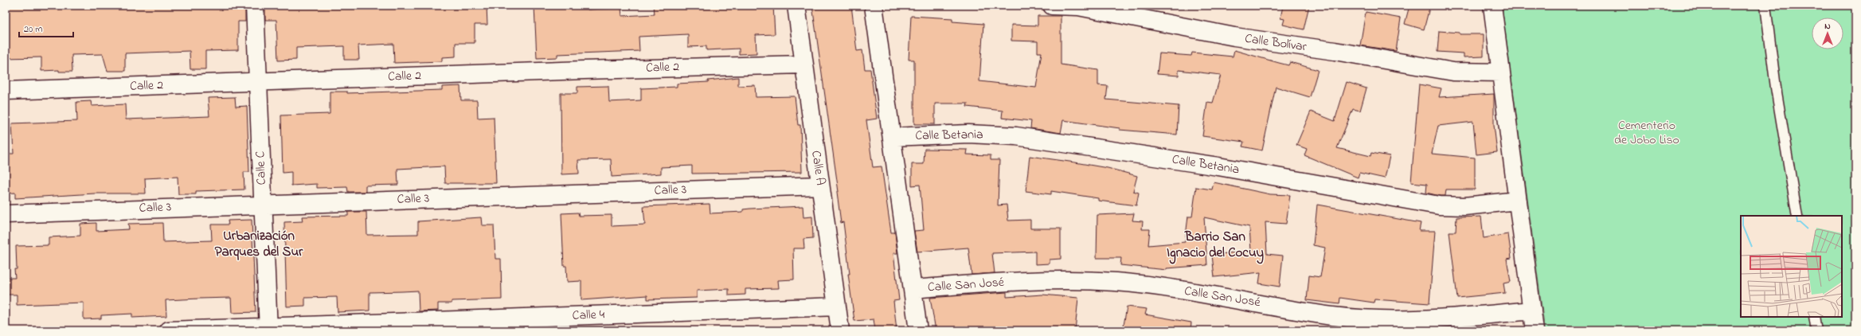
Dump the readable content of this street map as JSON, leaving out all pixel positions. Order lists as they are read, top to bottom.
{
  "streets": {
    "street": [
      "Calle Bolívar",
      "Calle 2",
      "Calle Betania",
      "Calle C",
      "Calle A",
      "Calle 3",
      "Calle San José",
      "Calle 4"
    ]
  },
  "crossings": [
    ["Calle 2", "Calle C"],
    ["Calle 2", "Calle A"],
    ["Calle C", "Calle 3"],
    ["Calle C", "Calle 4"],
    ["Calle A", "Calle 3"],
    ["Calle A", "Calle 4"]
  ],
  "districts": ["Urbanización Parques del Sur", "Barrio San Ignacio del Cocuy"],
  "parks": ["Cementerio de Jobo Liso"],
  "scale_bar": "20 m",
  "north": "top"
}
